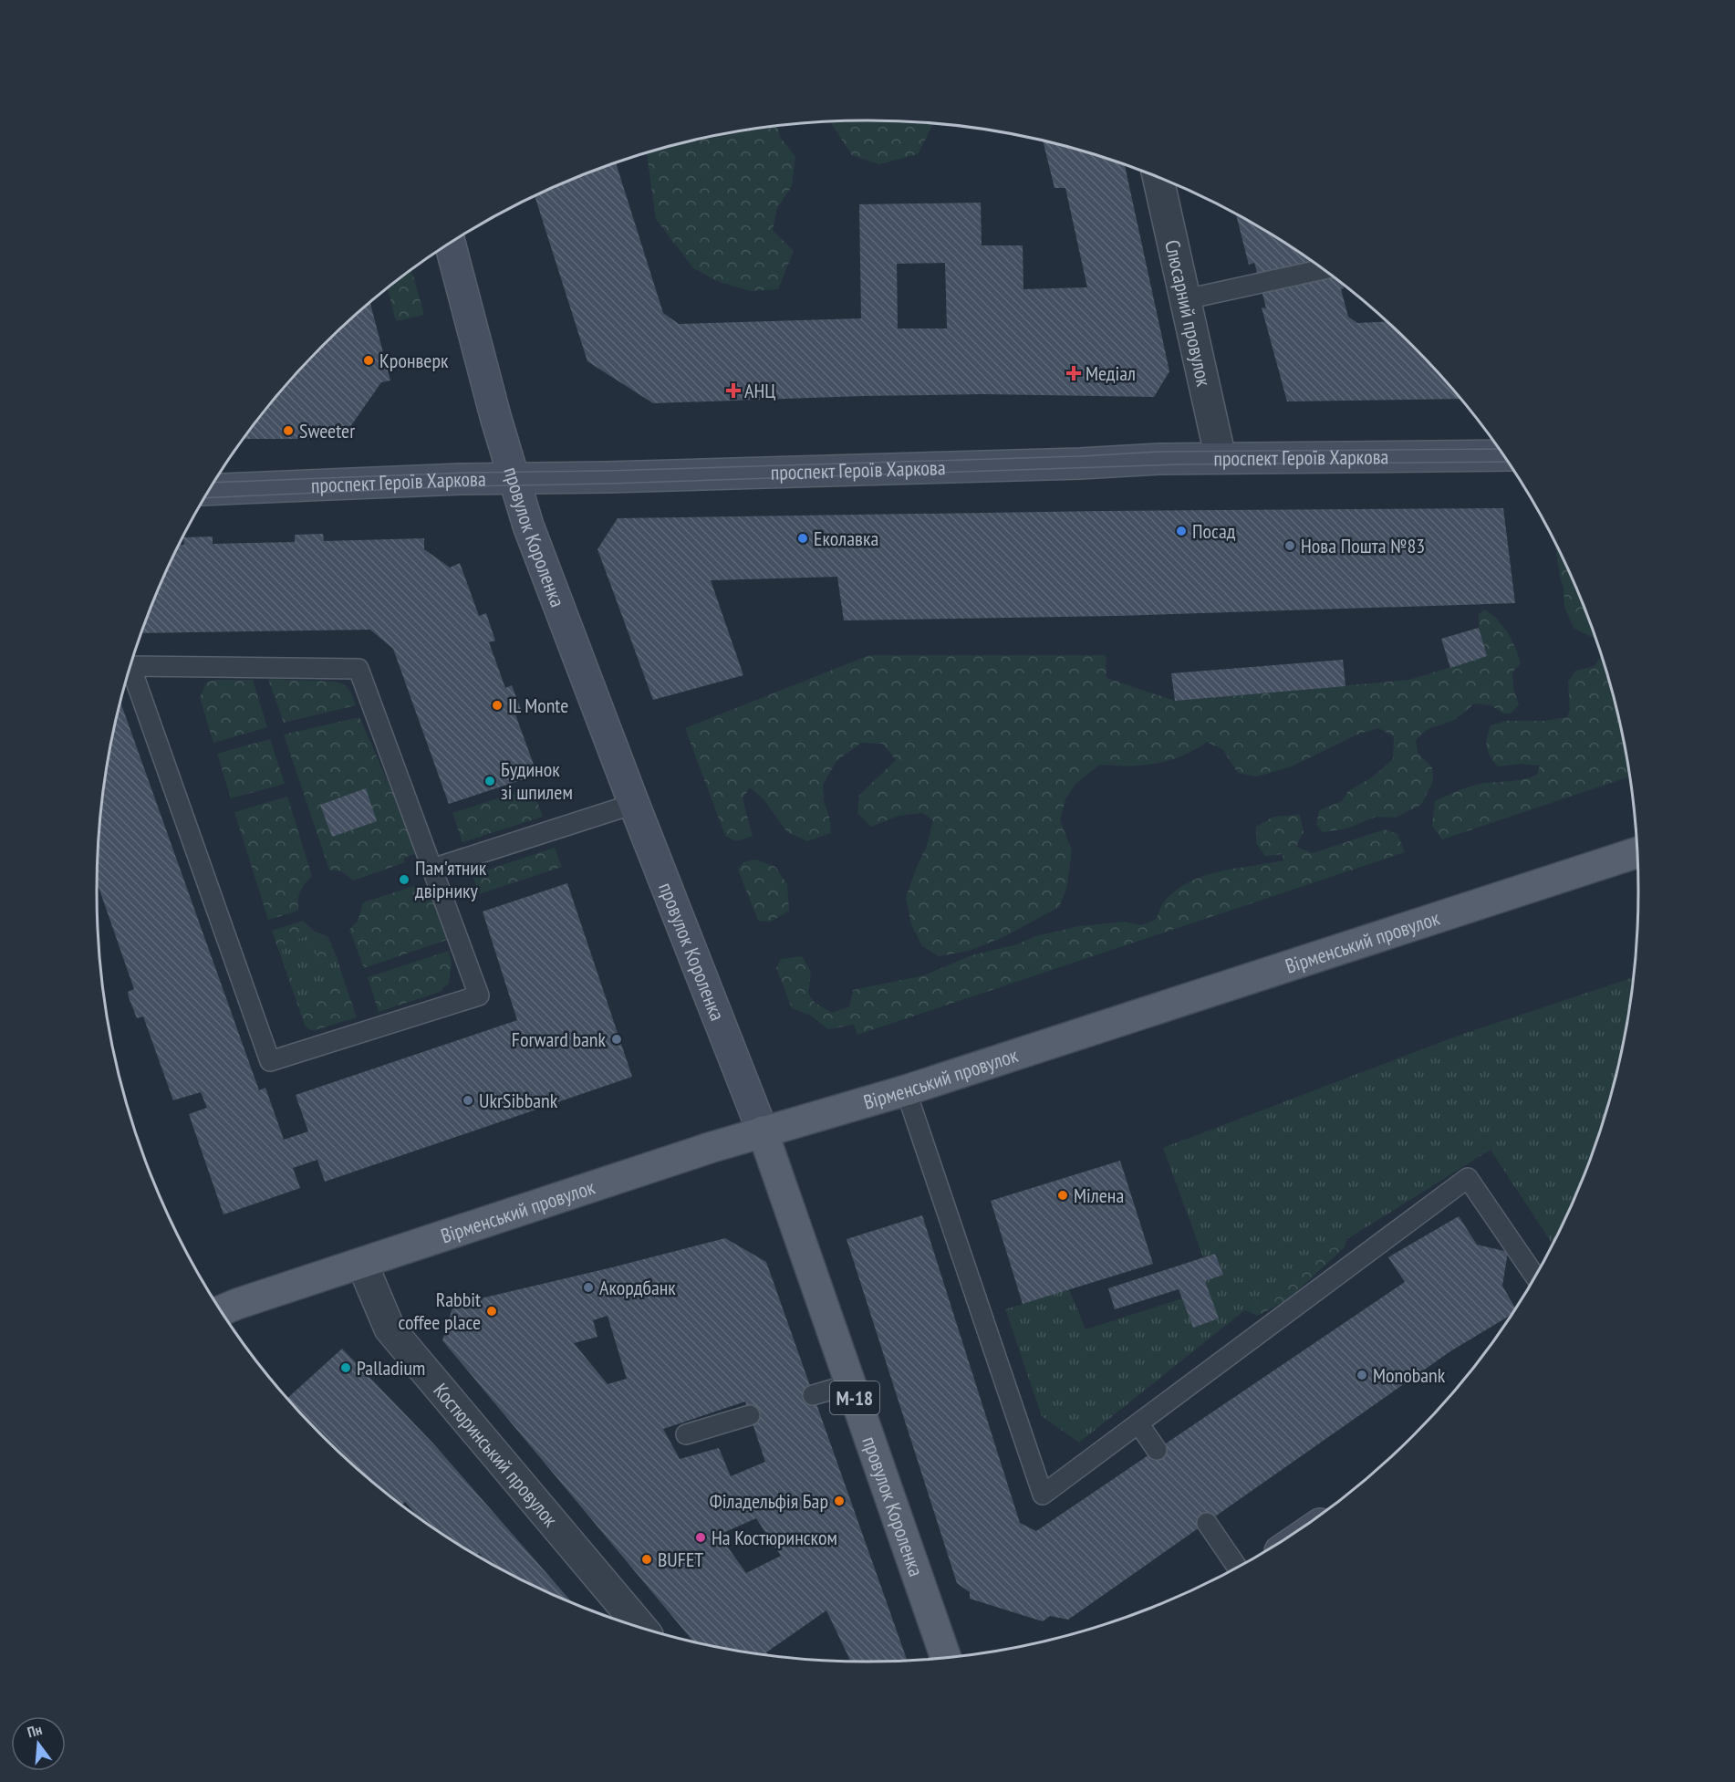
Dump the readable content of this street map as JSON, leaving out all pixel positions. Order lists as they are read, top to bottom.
{
  "streets": {
    "main road": ["провулок Короленка", "Вірменський провулок", "М-18"],
    "street": ["Слюсарний провулок", "проспект Героїв Харкова", "Костюринський провулок"]
  },
  "crossings": [
    ["Слюсарний провулок", "проспект Героїв Харкова"],
    ["проспект Героїв Харкова", "провулок Короленка"],
    ["провулок Короленка", "Вірменський провулок"],
    ["Вірменський провулок", "Костюринський провулок"]
  ],
  "places": {
    "other": [
      "Кронверк",
      "Sweeter",
      "Посад",
      "Еколавка",
      "Нова Пошта №83",
      "IL Monte",
      "Будинок зі шпилем",
      "Пам'ятник двірнику",
      "Forward bank",
      "UkrSibbank",
      "Мілена",
      "Акордбанк",
      "Rabbit coffee place",
      "Palladium",
      "Monobank",
      "Філадельфія Бар",
      "На Костюринском",
      "BUFET"
    ],
    "health": ["Медіал", "АНЦ"]
  },
  "north": "top"
}
